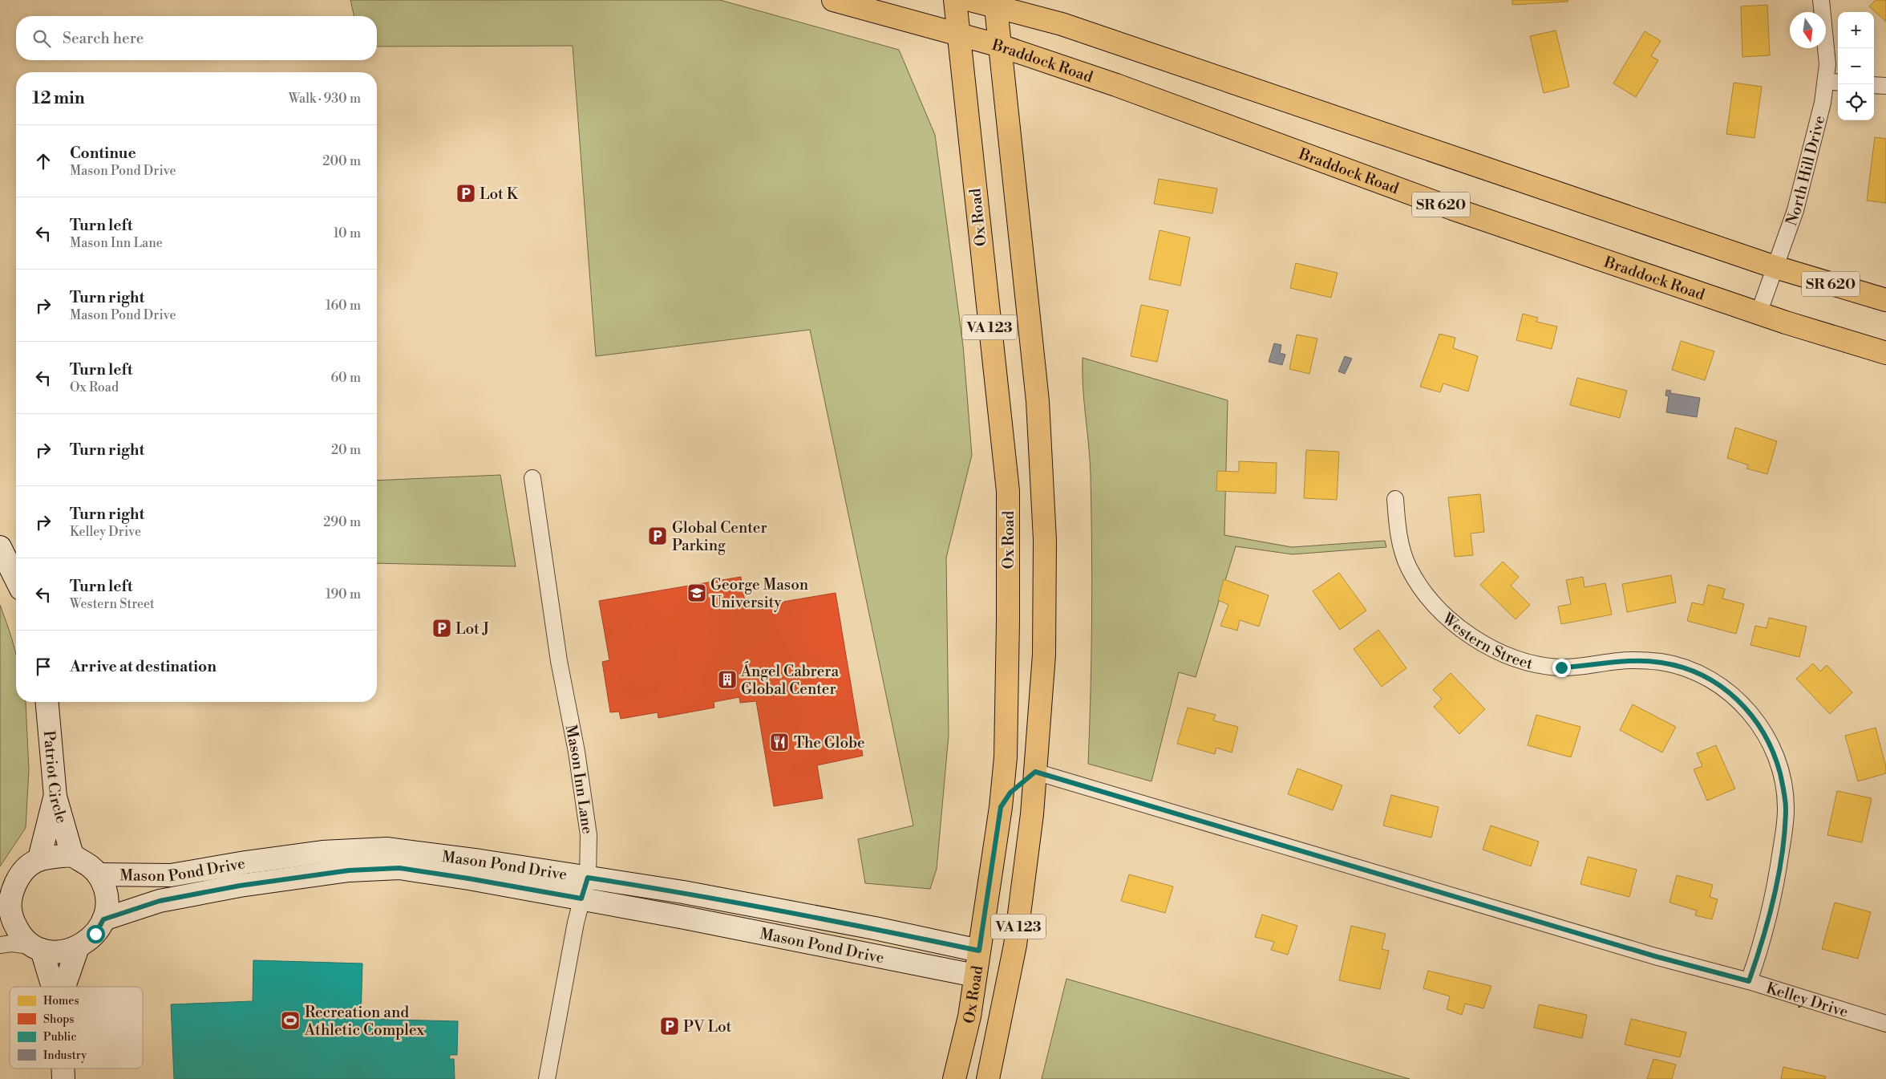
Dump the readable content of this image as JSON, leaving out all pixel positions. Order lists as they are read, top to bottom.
{
  "streets": {
    "main road": [
      "Braddock Road",
      "SR 620",
      "Ox Road",
      "VA 123"
    ],
    "street": [
      "North Hill Drive",
      "Western Street",
      "Patriot Circle",
      "Mason Inn Lane",
      "Mason Pond Drive",
      "Kelley Drive"
    ]
  },
  "crossings": [
    ["Braddock Road", "North Hill Drive"],
    ["Braddock Road", "Ox Road"],
    ["North Hill Drive", "SR 620"],
    ["SR 620", "Ox Road"],
    ["Ox Road", "Mason Pond Drive"],
    ["Ox Road", "Kelley Drive"],
    ["Western Street", "Kelley Drive"],
    ["Patriot Circle", "Mason Pond Drive"],
    ["Mason Inn Lane", "Mason Pond Drive"]
  ],
  "places": {
    "parking": [
      "Lot K",
      "Global Center Parking",
      "Lot J",
      "PV Lot"
    ],
    "school or university": ["George Mason University"],
    "building": ["Ángel Cabrera Global Center"],
    "restaurant": ["The Globe"],
    "sports": ["Recreation and Athletic Complex"]
  },
  "legend": [
    "Homes",
    "Shops",
    "Public",
    "Industry"
  ],
  "north": "bottom",
  "page": {
    "map_buttons": ["+", "−"],
    "search": "Search here",
    "heading": ["12 min", "Walk · 930 m"],
    "list": [
      ["Continue", "Mason Pond Drive", "200 m"],
      ["Turn left", "Mason Inn Lane", "10 m"],
      ["Turn right", "Mason Pond Drive", "160 m"],
      ["Turn left", "Ox Road", "60 m"],
      ["Turn right", "20 m"],
      ["Turn right", "Kelley Drive", "290 m"],
      ["Turn left", "Western Street", "190 m"],
      "Arrive at destination"
    ]
  }
}
